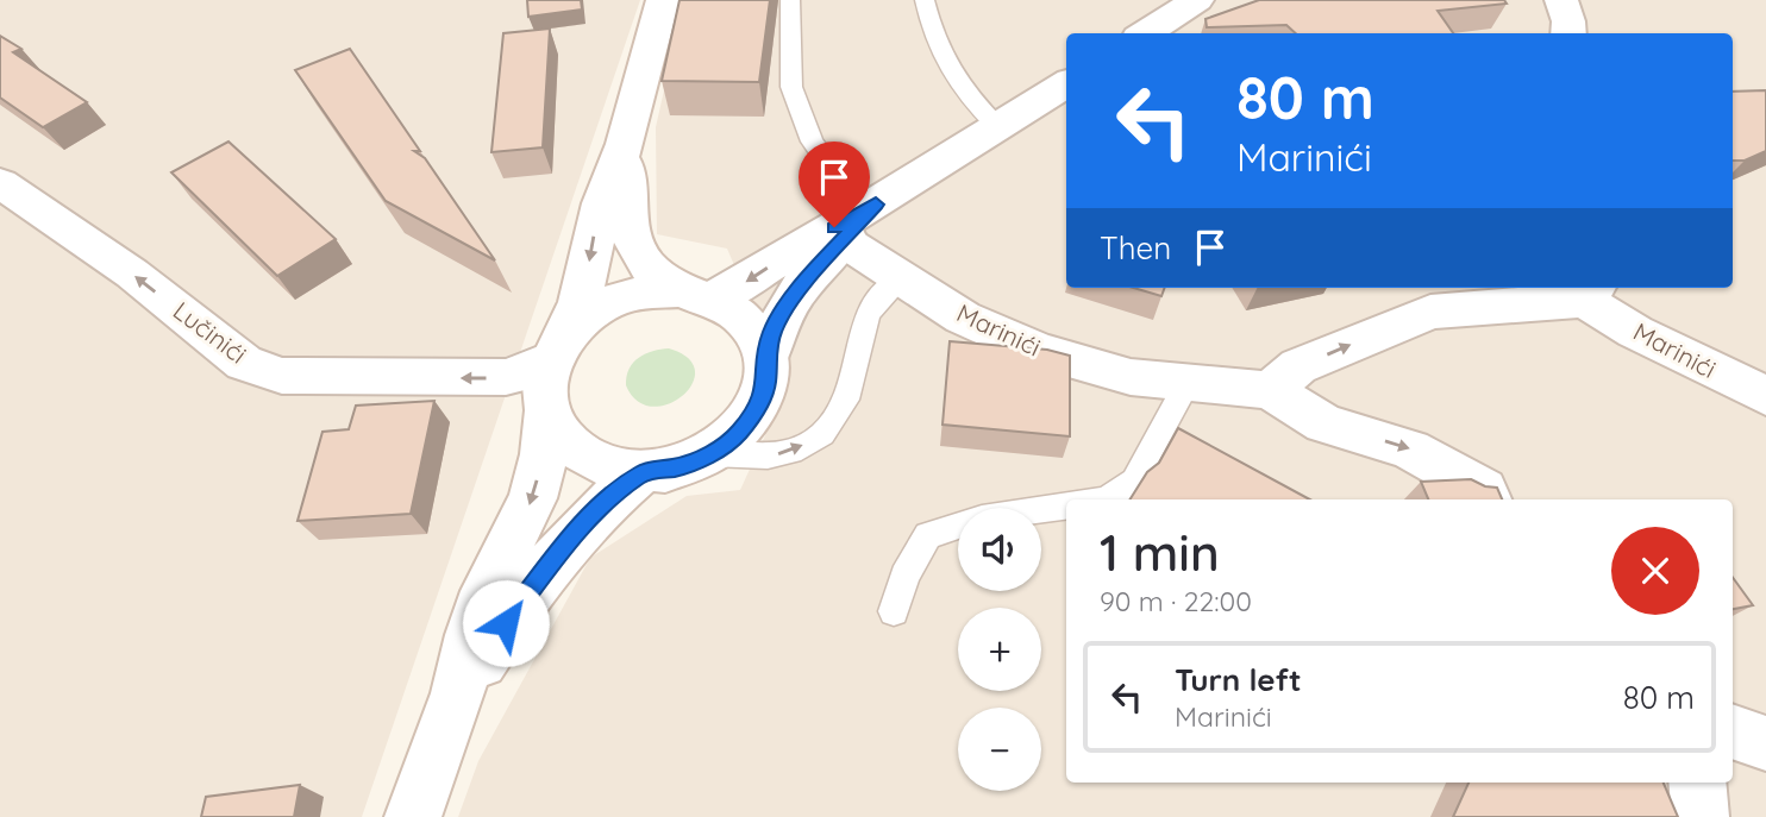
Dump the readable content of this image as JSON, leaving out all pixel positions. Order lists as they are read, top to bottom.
{
  "streets": {
    "street": ["Marinići", "Lučinići"]
  },
  "one_way": ["Marinići", "Lučinići"],
  "page": {
    "turn": ["80 m", "Marinići"],
    "then": "Then",
    "heading": ["1 min", "90 m · 22:00"],
    "map_buttons": ["+", "−"],
    "list": [
      {
        "name": "Turn left",
        "note": "Marinići",
        "value": "80 m"
      }
    ]
  }
}
